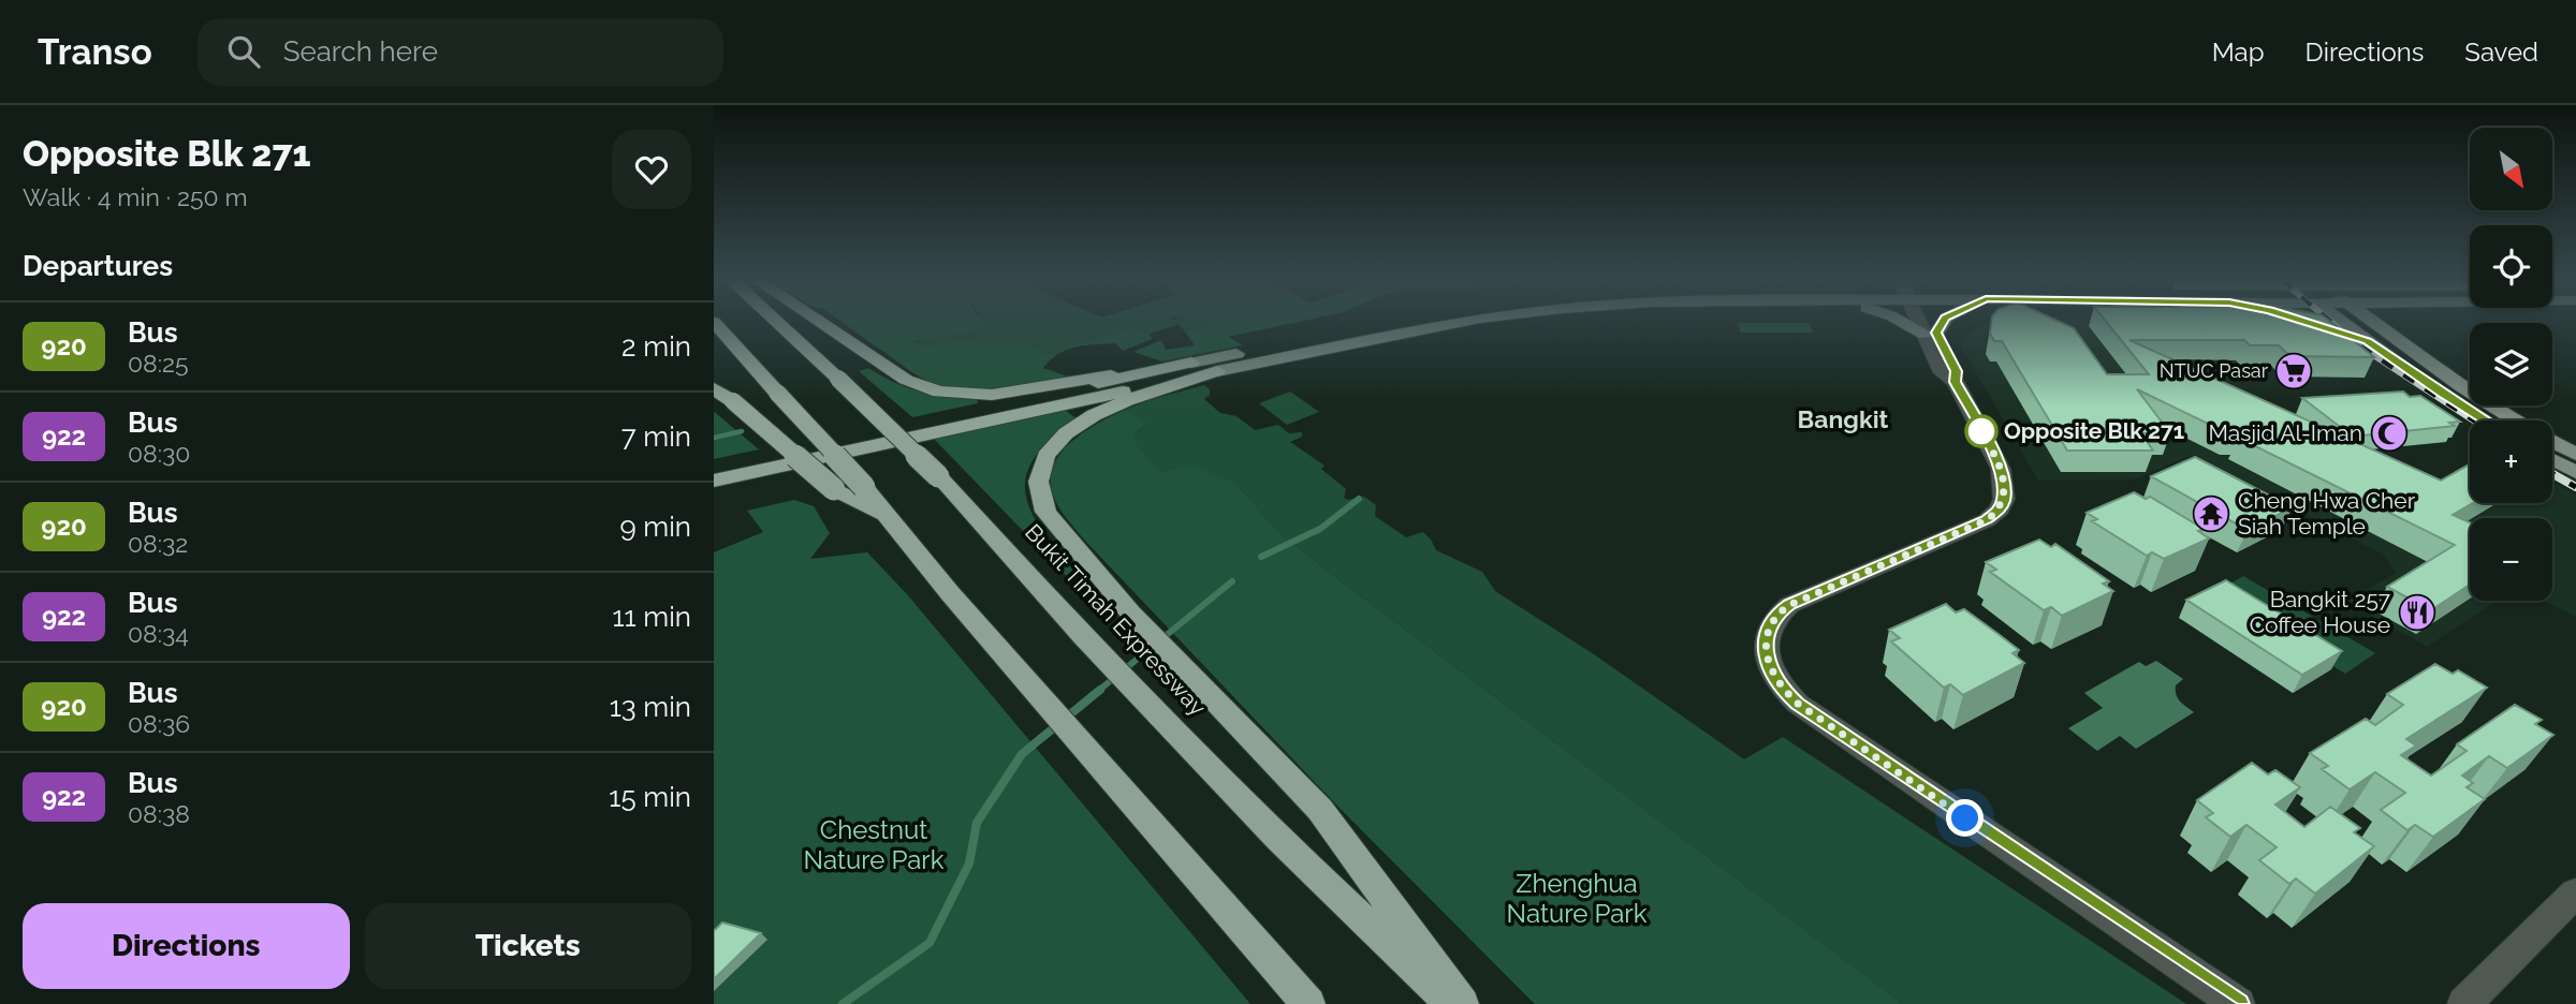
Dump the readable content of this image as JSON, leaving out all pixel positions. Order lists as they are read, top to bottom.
{
  "streets": {
    "highway": ["Bukit Timah Expressway"]
  },
  "districts": ["Bangkit"],
  "parks": ["Chestnut Nature Park", "Zhenghua Nature Park"],
  "places": {
    "supermarket": ["NTUC Pasar"],
    "other": ["Opposite Blk 271"],
    "mosque": ["Masjid Al-Iman"],
    "temple": ["Cheng Hwa Cher Siah Temple"],
    "restaurant": ["Bangkit 257 Coffee House"]
  },
  "lines": ["bus line 920"],
  "north": "bottom right",
  "page": {
    "header": "Transo",
    "search": "Search here",
    "nav": ["Map", "Directions", "Saved"],
    "heading": [
      ["Opposite Blk 271", "Walk · 4 min · 250 m"],
      "Departures"
    ],
    "map_buttons": ["+", "−"],
    "list": [
      {
        "mark": "920",
        "name": "Bus",
        "note": "08:25",
        "value": "2 min"
      },
      {
        "mark": "922",
        "name": "Bus",
        "note": "08:30",
        "value": "7 min"
      },
      {
        "mark": "920",
        "name": "Bus",
        "note": "08:32",
        "value": "9 min"
      },
      {
        "mark": "922",
        "name": "Bus",
        "note": "08:34",
        "value": "11 min"
      },
      {
        "mark": "920",
        "name": "Bus",
        "note": "08:36",
        "value": "13 min"
      },
      {
        "mark": "922",
        "name": "Bus",
        "note": "08:38",
        "value": "15 min"
      }
    ],
    "buttons": ["Directions", "Tickets"]
  }
}
